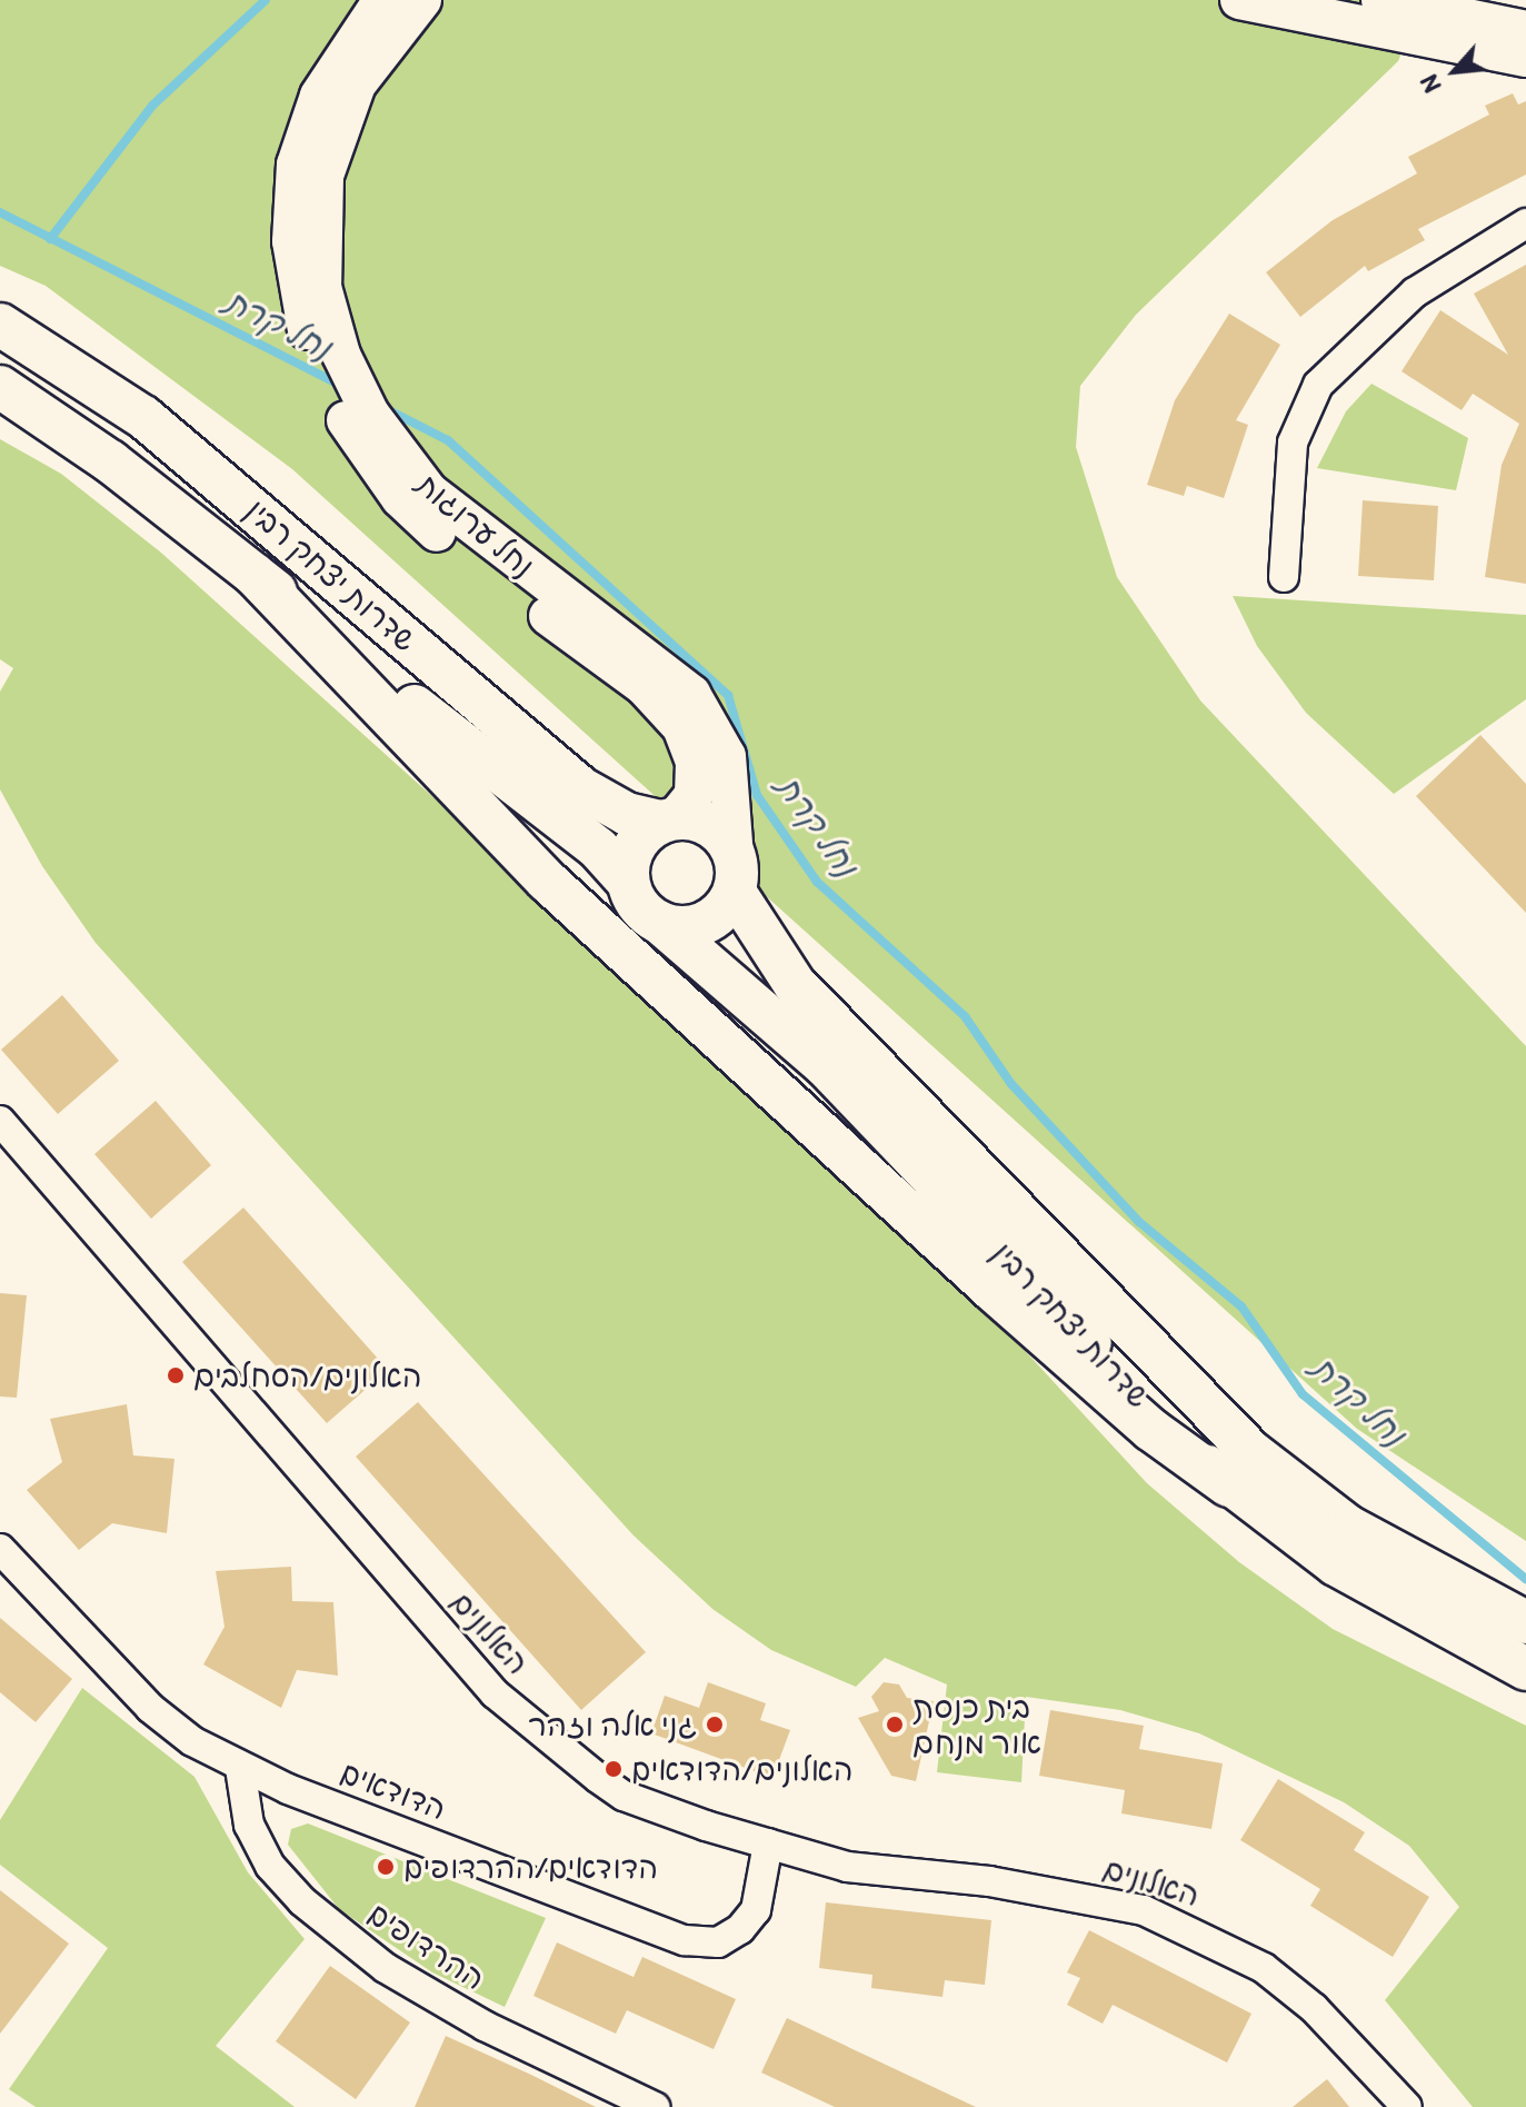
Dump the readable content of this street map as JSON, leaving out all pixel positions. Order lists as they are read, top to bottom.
{
  "streets": {
    "main road": ["שדרות יצחק רבין"],
    "street": [
      "נחל ערוגות",
      "האלונים",
      "הדודאים",
      "ההרדופים"
    ]
  },
  "crossings": [
    ["נחל ערוגות", "שדרות יצחק רבין"],
    ["האלונים", "הדודאים"],
    ["הדודאים", "ההרדופים"]
  ],
  "water": ["נחל קרת"],
  "places": [
    "האלונים/הסחלבים",
    "גני אלה וזהר",
    "בית כנסת אור מנחם",
    "האלונים/הדודאים",
    "הדודאים/ההרדופים"
  ],
  "north": "bottom left"
}
